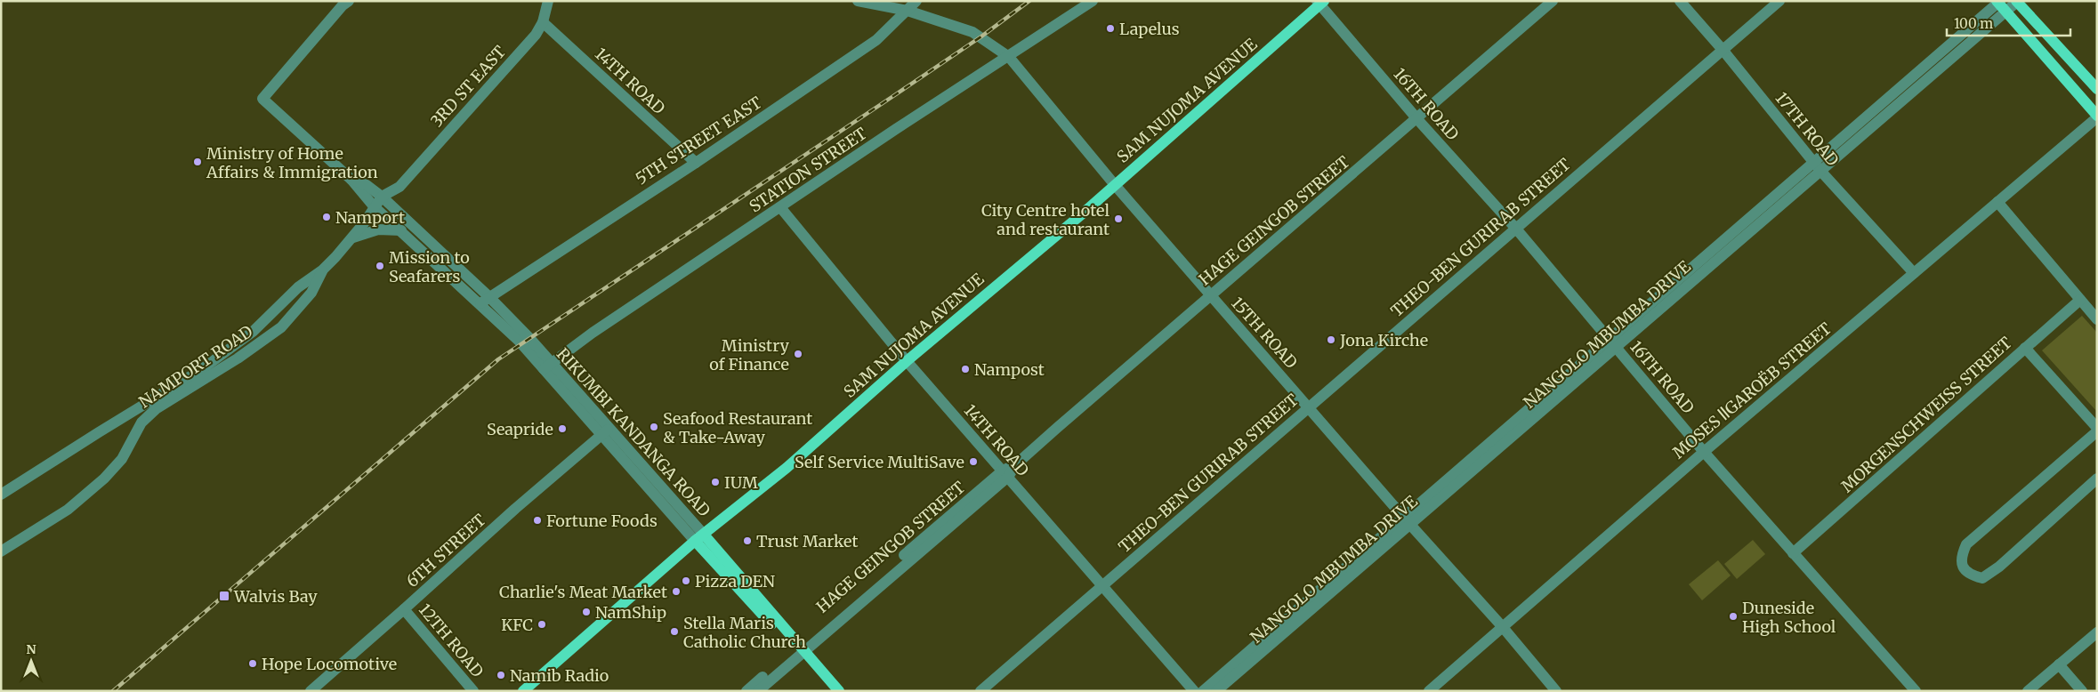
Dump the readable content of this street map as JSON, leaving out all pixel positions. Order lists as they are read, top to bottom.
{
  "streets": {
    "main road": ["SAM NUJOMA AVENUE", "RIKUMBI KANDANGA ROAD"],
    "street": [
      "14TH ROAD",
      "3RD ST EAST",
      "16TH ROAD",
      "17TH ROAD",
      "5TH STREET EAST",
      "STATION STREET",
      "HAGE GEINGOB STREET",
      "THEO-BEN GURIRAB STREET",
      "15TH ROAD",
      "NANGOLO MBUMBA DRIVE",
      "NAMPORT ROAD",
      "MOSES ǁGAROËB STREET",
      "MORGENSCHWEISS STREET",
      "6TH STREET",
      "12TH ROAD"
    ]
  },
  "crossings": [
    ["14TH ROAD", "3RD ST EAST"],
    ["14TH ROAD", "SAM NUJOMA AVENUE"],
    ["14TH ROAD", "5TH STREET EAST"],
    ["14TH ROAD", "STATION STREET"],
    ["14TH ROAD", "HAGE GEINGOB STREET"],
    ["14TH ROAD", "THEO-BEN GURIRAB STREET"],
    ["3RD ST EAST", "NAMPORT ROAD"],
    ["3RD ST EAST", "RIKUMBI KANDANGA ROAD"],
    ["SAM NUJOMA AVENUE", "16TH ROAD"],
    ["SAM NUJOMA AVENUE", "15TH ROAD"],
    ["SAM NUJOMA AVENUE", "RIKUMBI KANDANGA ROAD"],
    ["16TH ROAD", "HAGE GEINGOB STREET"],
    ["16TH ROAD", "THEO-BEN GURIRAB STREET"],
    ["16TH ROAD", "NANGOLO MBUMBA DRIVE"],
    ["16TH ROAD", "MOSES ǁGAROËB STREET"],
    ["16TH ROAD", "MORGENSCHWEISS STREET"],
    ["17TH ROAD", "THEO-BEN GURIRAB STREET"],
    ["17TH ROAD", "NANGOLO MBUMBA DRIVE"],
    ["17TH ROAD", "MOSES ǁGAROËB STREET"],
    ["5TH STREET EAST", "15TH ROAD"],
    ["5TH STREET EAST", "RIKUMBI KANDANGA ROAD"],
    ["STATION STREET", "15TH ROAD"],
    ["STATION STREET", "RIKUMBI KANDANGA ROAD"],
    ["HAGE GEINGOB STREET", "15TH ROAD"],
    ["HAGE GEINGOB STREET", "RIKUMBI KANDANGA ROAD"],
    ["THEO-BEN GURIRAB STREET", "15TH ROAD"],
    ["15TH ROAD", "NANGOLO MBUMBA DRIVE"],
    ["15TH ROAD", "MOSES ǁGAROËB STREET"],
    ["NAMPORT ROAD", "RIKUMBI KANDANGA ROAD"],
    ["RIKUMBI KANDANGA ROAD", "6TH STREET"],
    ["6TH STREET", "12TH ROAD"]
  ],
  "places": {
    "other": [
      "Lapelus",
      "Ministry of Home Affairs & Immigration",
      "Namport",
      "City Centre hotel and restaurant",
      "Mission to Seafarers",
      "Jona Kirche",
      "Ministry of Finance",
      "Nampost",
      "Seafood Restaurant & Take-Away",
      "Seapride",
      "Self Service MultiSave",
      "IUM",
      "Fortune Foods",
      "Trust Market",
      "Pizza DEN",
      "Charlie's Meat Market",
      "NamShip",
      "Duneside High School",
      "KFC",
      "Stella Maris Catholic Church",
      "Hope Locomotive",
      "Namib Radio"
    ],
    "transit": ["Walvis Bay"]
  },
  "scale_bar": "100 m",
  "north": "top"
}
